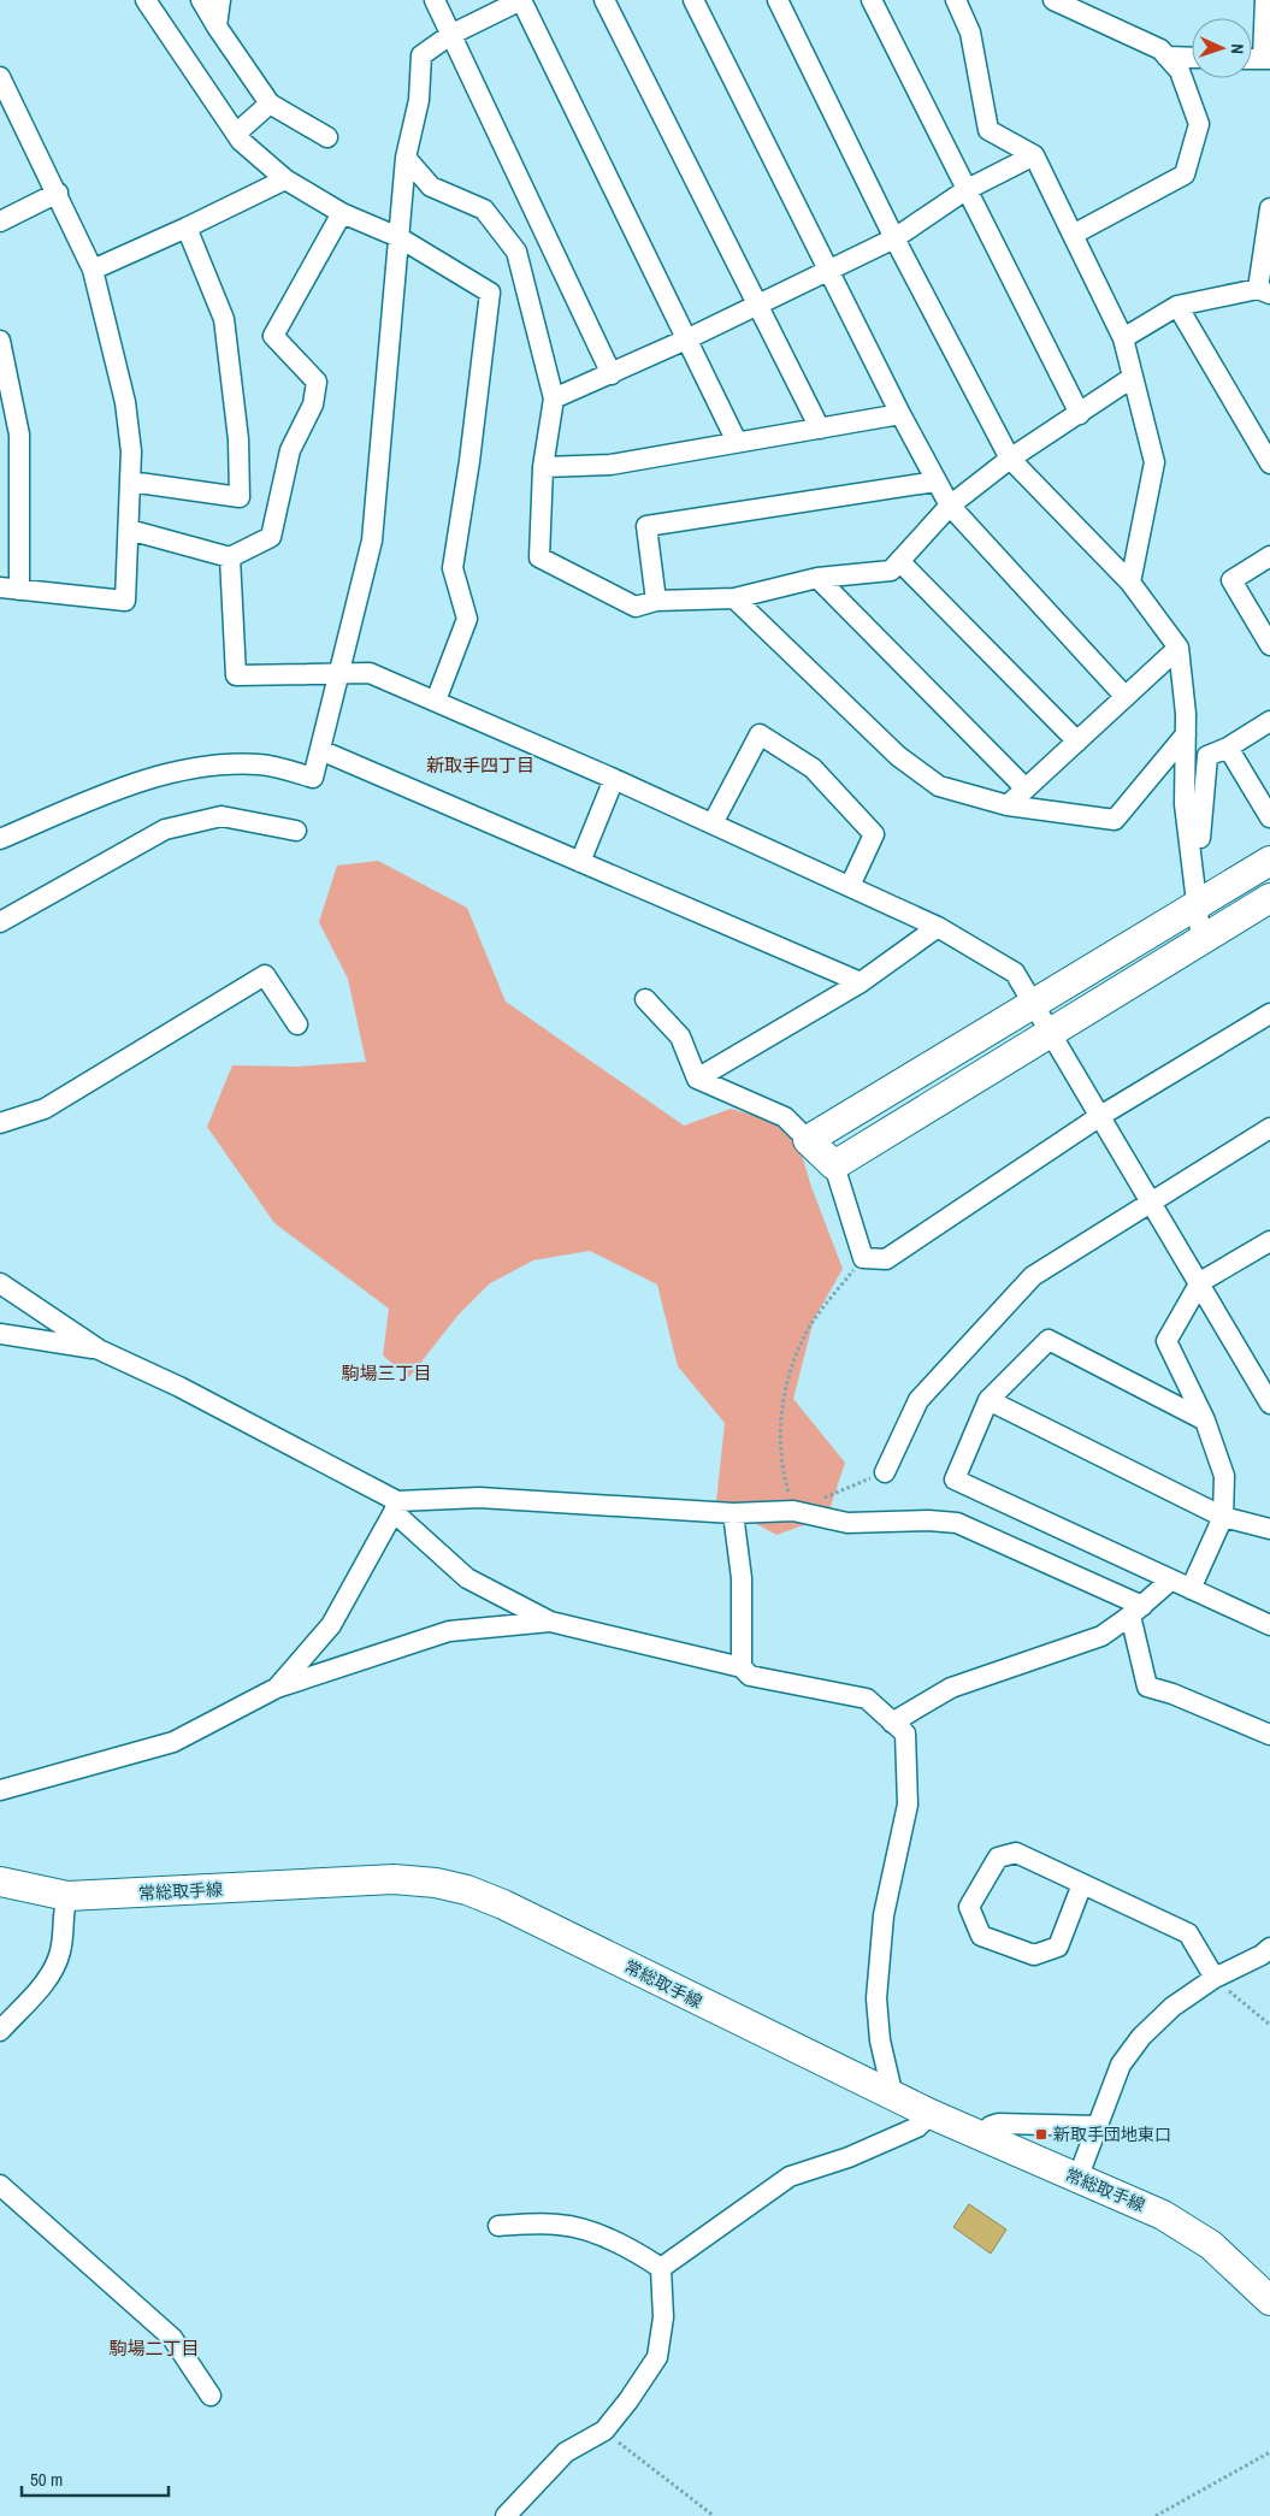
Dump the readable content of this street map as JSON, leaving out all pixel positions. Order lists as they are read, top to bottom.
{
  "streets": {
    "main road": ["常総取手線"]
  },
  "districts": ["新取手四丁目", "駒場三丁目", "駒場二丁目"],
  "places": {
    "transit": ["新取手団地東口"]
  },
  "scale_bar": "50 m",
  "north": "right"
}
